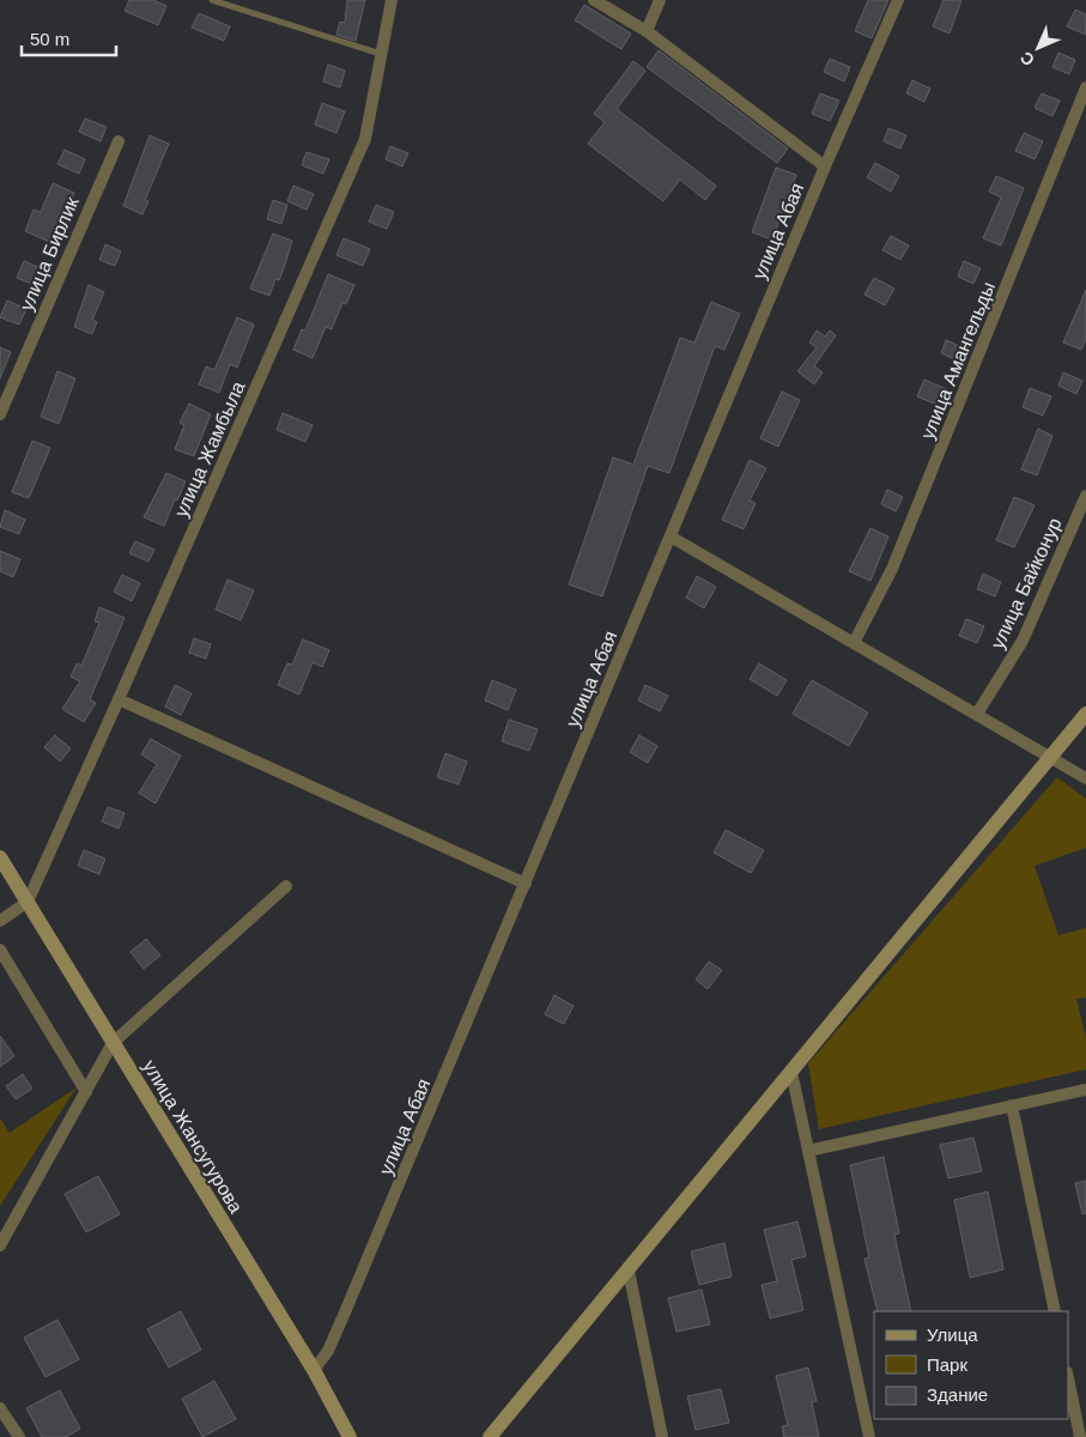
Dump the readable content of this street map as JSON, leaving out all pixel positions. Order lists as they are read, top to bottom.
{
  "streets": {
    "main road": ["улица Жансугурова"],
    "street": [
      "улица Абая",
      "улица Бирлик",
      "улица Амангельды",
      "улица Жамбыла",
      "улица Байконур"
    ]
  },
  "crossings": [
    ["улица Абая", "улица Жансугурова"],
    ["улица Жамбыла", "улица Жансугурова"]
  ],
  "legend": ["Улица", "Парк", "Здание"],
  "scale_bar": "50 m",
  "north": "bottom left"
}
